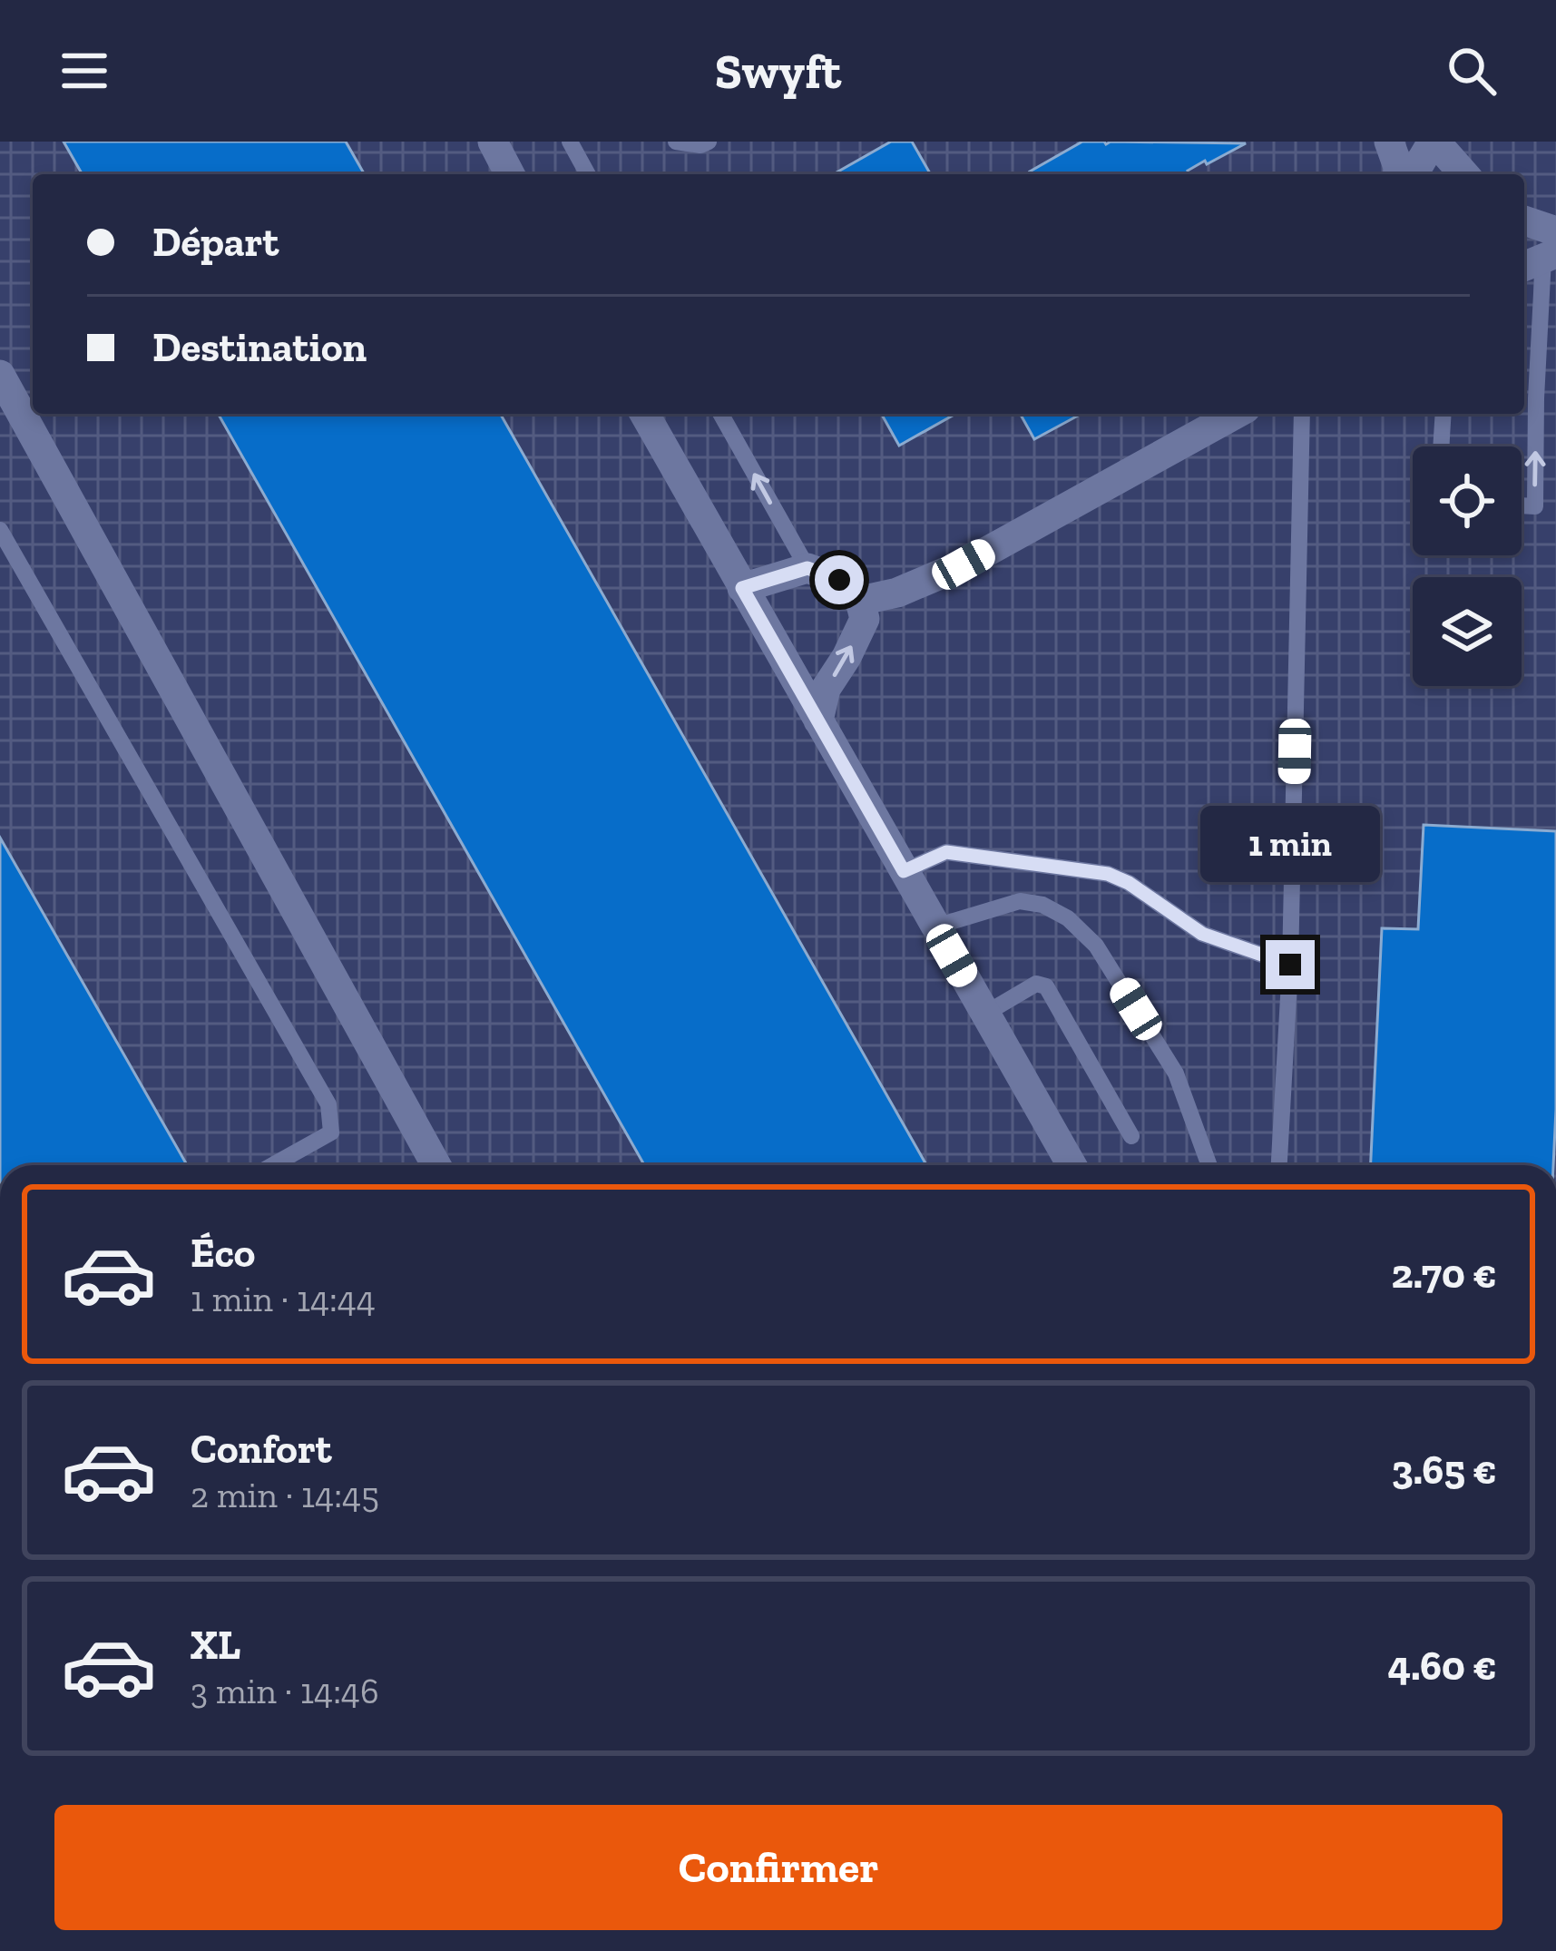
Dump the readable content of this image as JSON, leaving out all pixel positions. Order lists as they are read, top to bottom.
{
  "page": {
    "header": "Swyft",
    "banner": ["Départ", "Destination"],
    "bubble": "1 min",
    "list": [
      {
        "name": "Éco",
        "note": "1 min · 14:44",
        "value": "2.70 €"
      },
      {
        "name": "Confort",
        "note": "2 min · 14:45",
        "value": "3.65 €"
      },
      {
        "name": "XL",
        "note": "3 min · 14:46",
        "value": "4.60 €"
      }
    ],
    "buttons": "Confirmer"
  }
}
